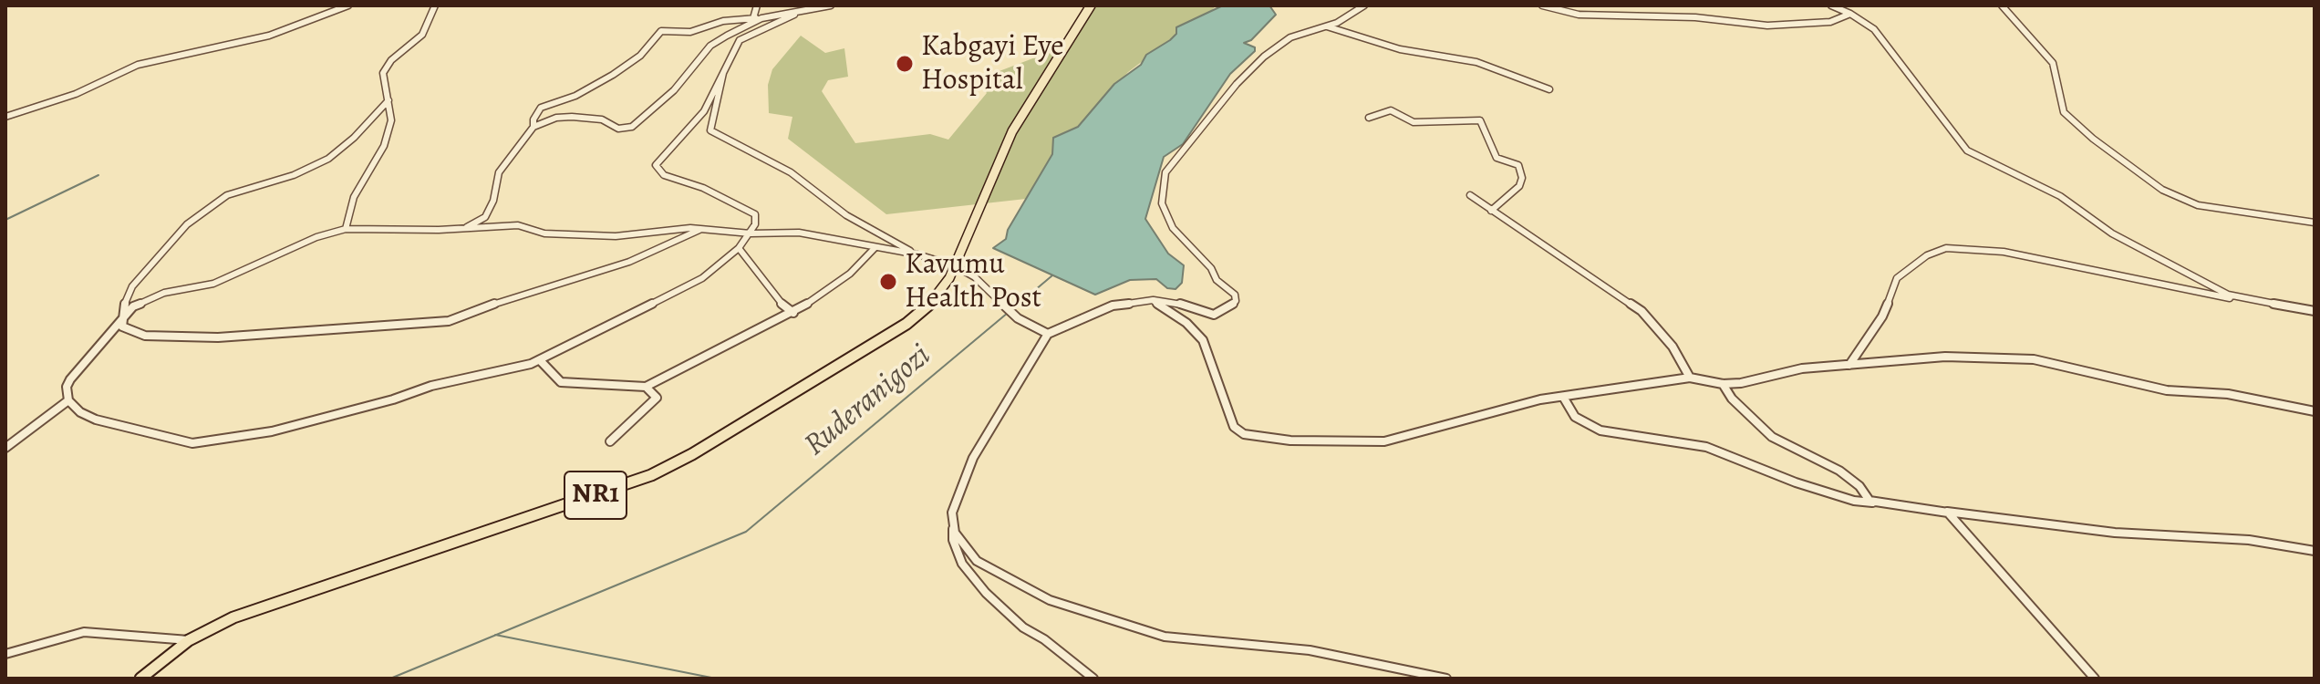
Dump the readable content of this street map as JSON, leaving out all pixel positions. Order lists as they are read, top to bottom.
{
  "streets": {
    "highway": ["NR1"]
  },
  "water": ["Ruderanigozi"],
  "places": ["Kabgayi Eye Hospital", "Kavumu Health Post"]
}
